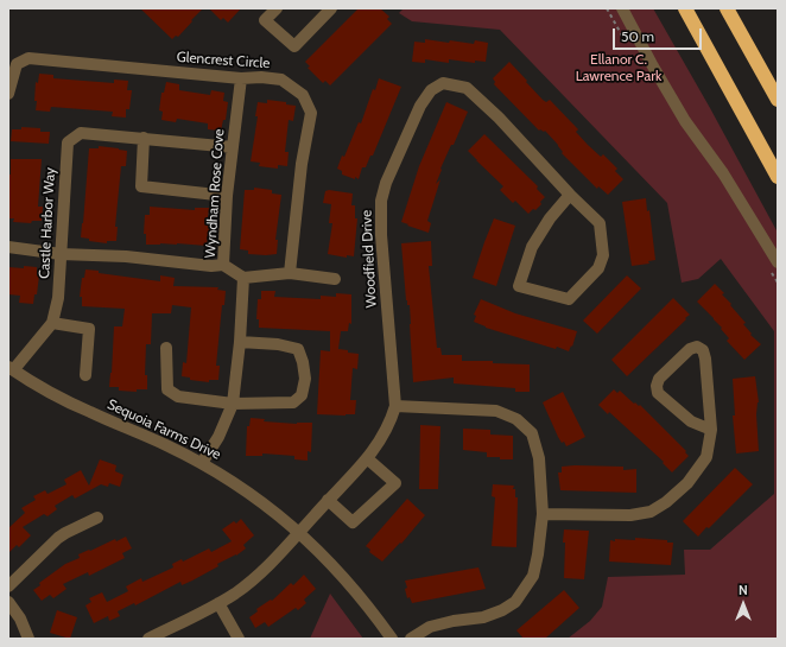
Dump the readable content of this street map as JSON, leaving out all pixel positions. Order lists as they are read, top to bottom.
{
  "streets": {
    "street": [
      "Glencrest Circle",
      "Wyndham Rose Cove",
      "Castle Harbor Way",
      "Woodfield Drive",
      "Sequoia Farms Drive"
    ]
  },
  "crossings": [
    ["Glencrest Circle", "Wyndham Rose Cove"],
    ["Wyndham Rose Cove", "Castle Harbor Way"],
    ["Castle Harbor Way", "Sequoia Farms Drive"],
    ["Woodfield Drive", "Sequoia Farms Drive"]
  ],
  "parks": ["Ellanor C. Lawrence Park"],
  "scale_bar": "50 m",
  "north": "top"
}
